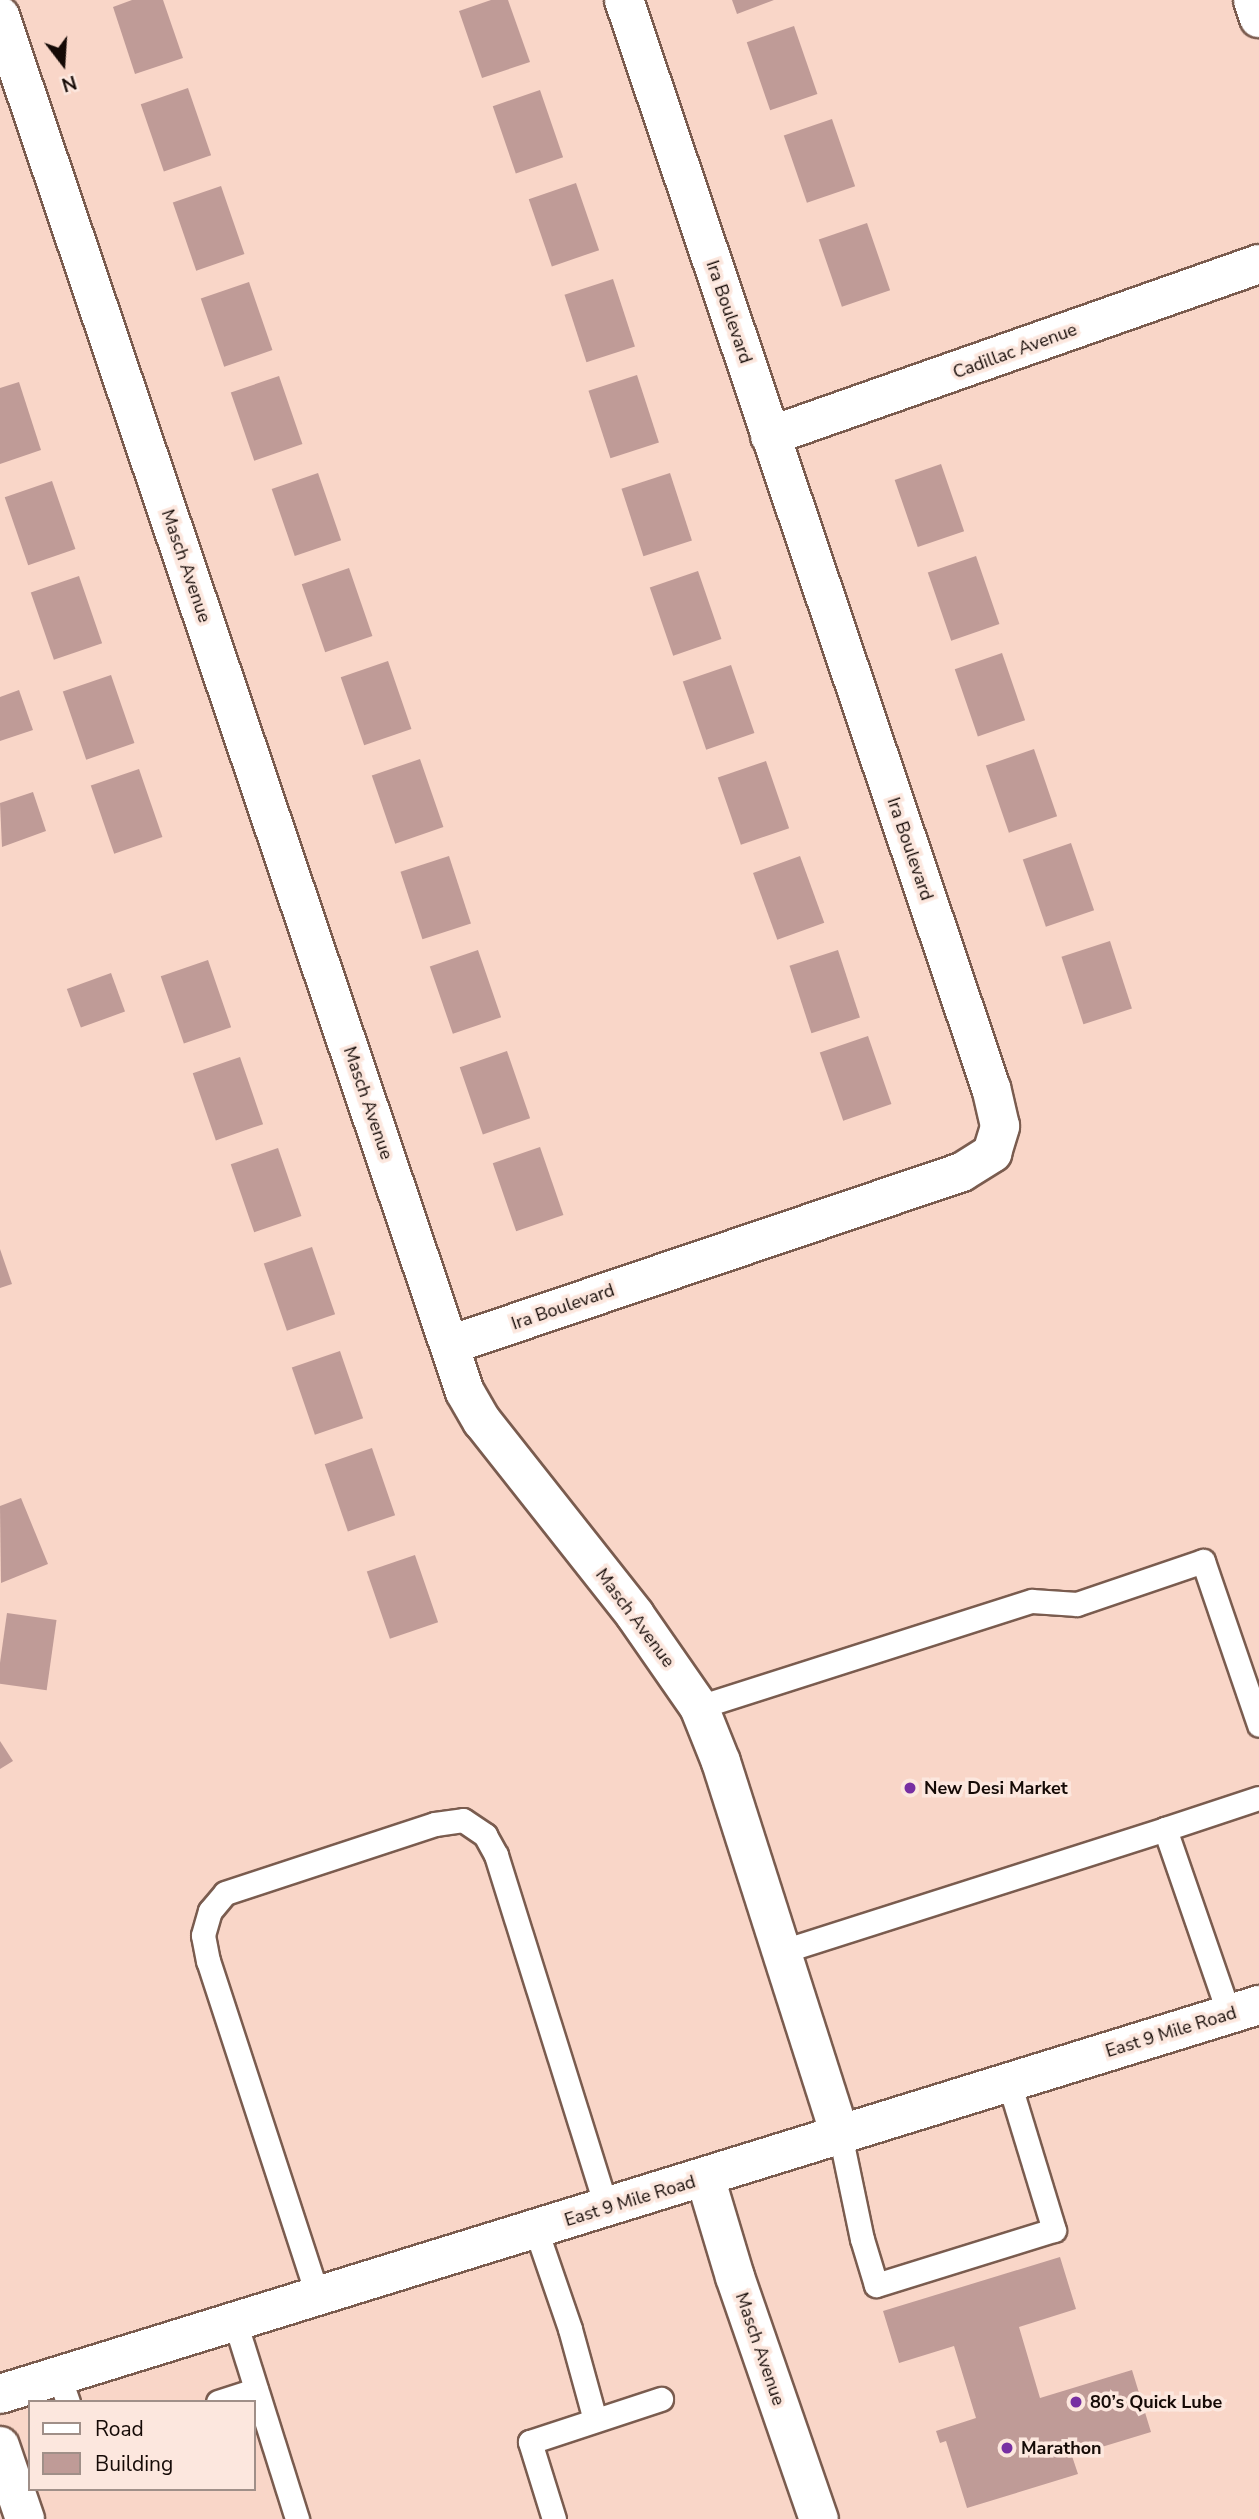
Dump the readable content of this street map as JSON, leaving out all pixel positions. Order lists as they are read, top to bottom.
{
  "streets": {
    "street": [
      "Ira Boulevard",
      "Cadillac Avenue",
      "Masch Avenue",
      "East 9 Mile Road"
    ]
  },
  "crossings": [
    ["Ira Boulevard", "Cadillac Avenue"],
    ["Ira Boulevard", "Masch Avenue"],
    ["Masch Avenue", "East 9 Mile Road"]
  ],
  "places": ["New Desi Market", "80’s Quick Lube", "Marathon"],
  "legend": ["Road", "Building"],
  "north": "bottom"
}
